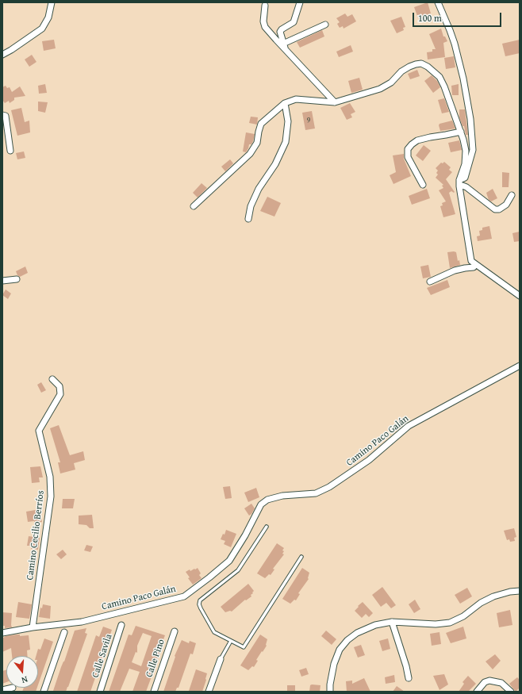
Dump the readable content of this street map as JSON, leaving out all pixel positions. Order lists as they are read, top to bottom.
{
  "streets": {
    "street": [
      "Camino Paco Galán",
      "Camino Cecilio Berríos",
      "Calle Savila",
      "Calle Pino"
    ]
  },
  "crossings": [
    ["Camino Paco Galán", "Camino Cecilio Berríos"]
  ],
  "house_numbers": ["9"],
  "scale_bar": "100 m",
  "north": "bottom"
}
